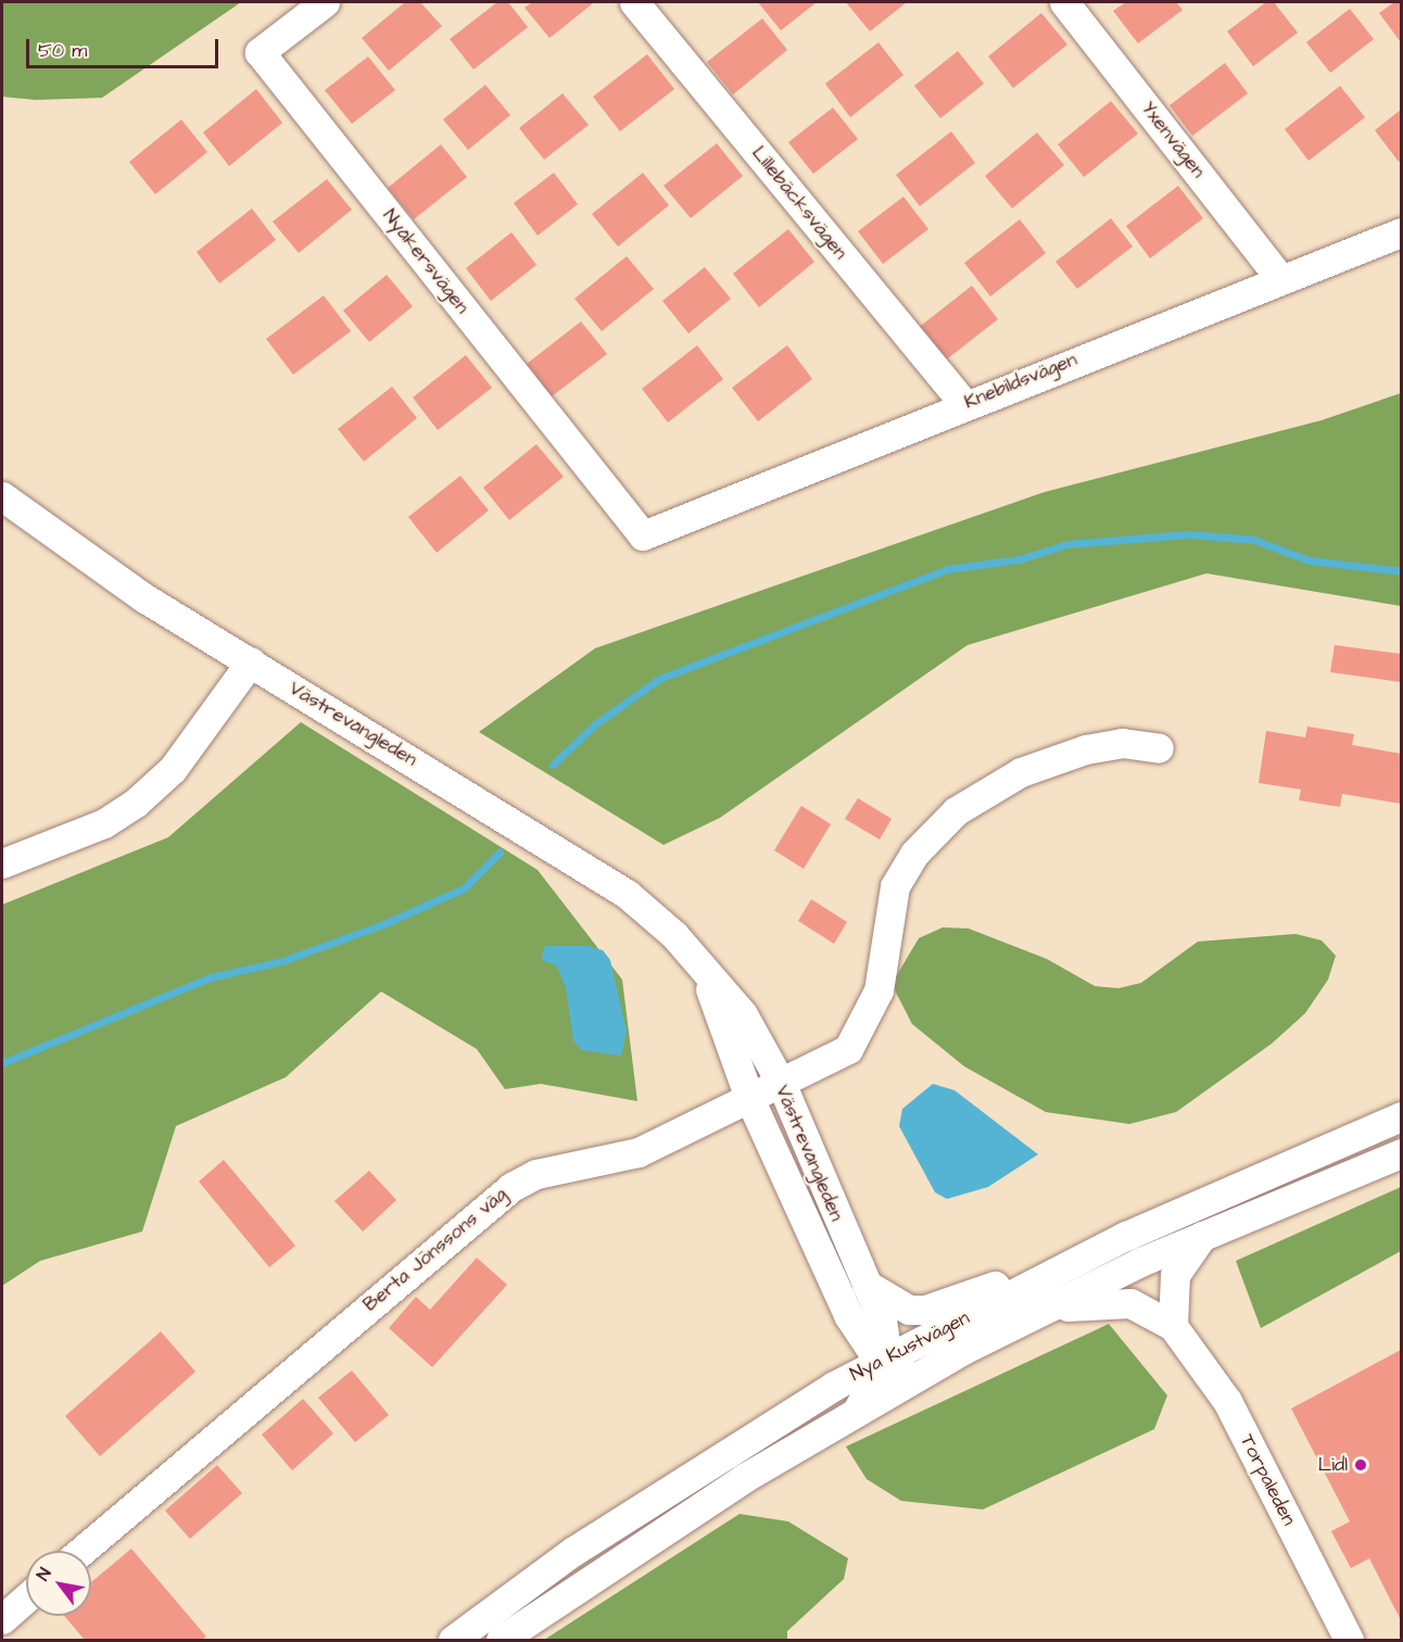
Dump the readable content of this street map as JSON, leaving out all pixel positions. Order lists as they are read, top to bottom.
{
  "streets": {
    "street": [
      "Yxenvägen",
      "Lillebäcksvägen",
      "Nyåkersvägen",
      "Knebildsvägen",
      "Västrevångleden",
      "Berta Jönssons väg",
      "Nya Kustvägen",
      "Torpaleden"
    ]
  },
  "crossings": [
    ["Yxenvägen", "Knebildsvägen"],
    ["Lillebäcksvägen", "Knebildsvägen"],
    ["Nyåkersvägen", "Knebildsvägen"],
    ["Västrevångleden", "Berta Jönssons väg"],
    ["Västrevångleden", "Nya Kustvägen"],
    ["Nya Kustvägen", "Torpaleden"]
  ],
  "places": ["Lidl"],
  "scale_bar": "50 m",
  "north": "top left"
}
